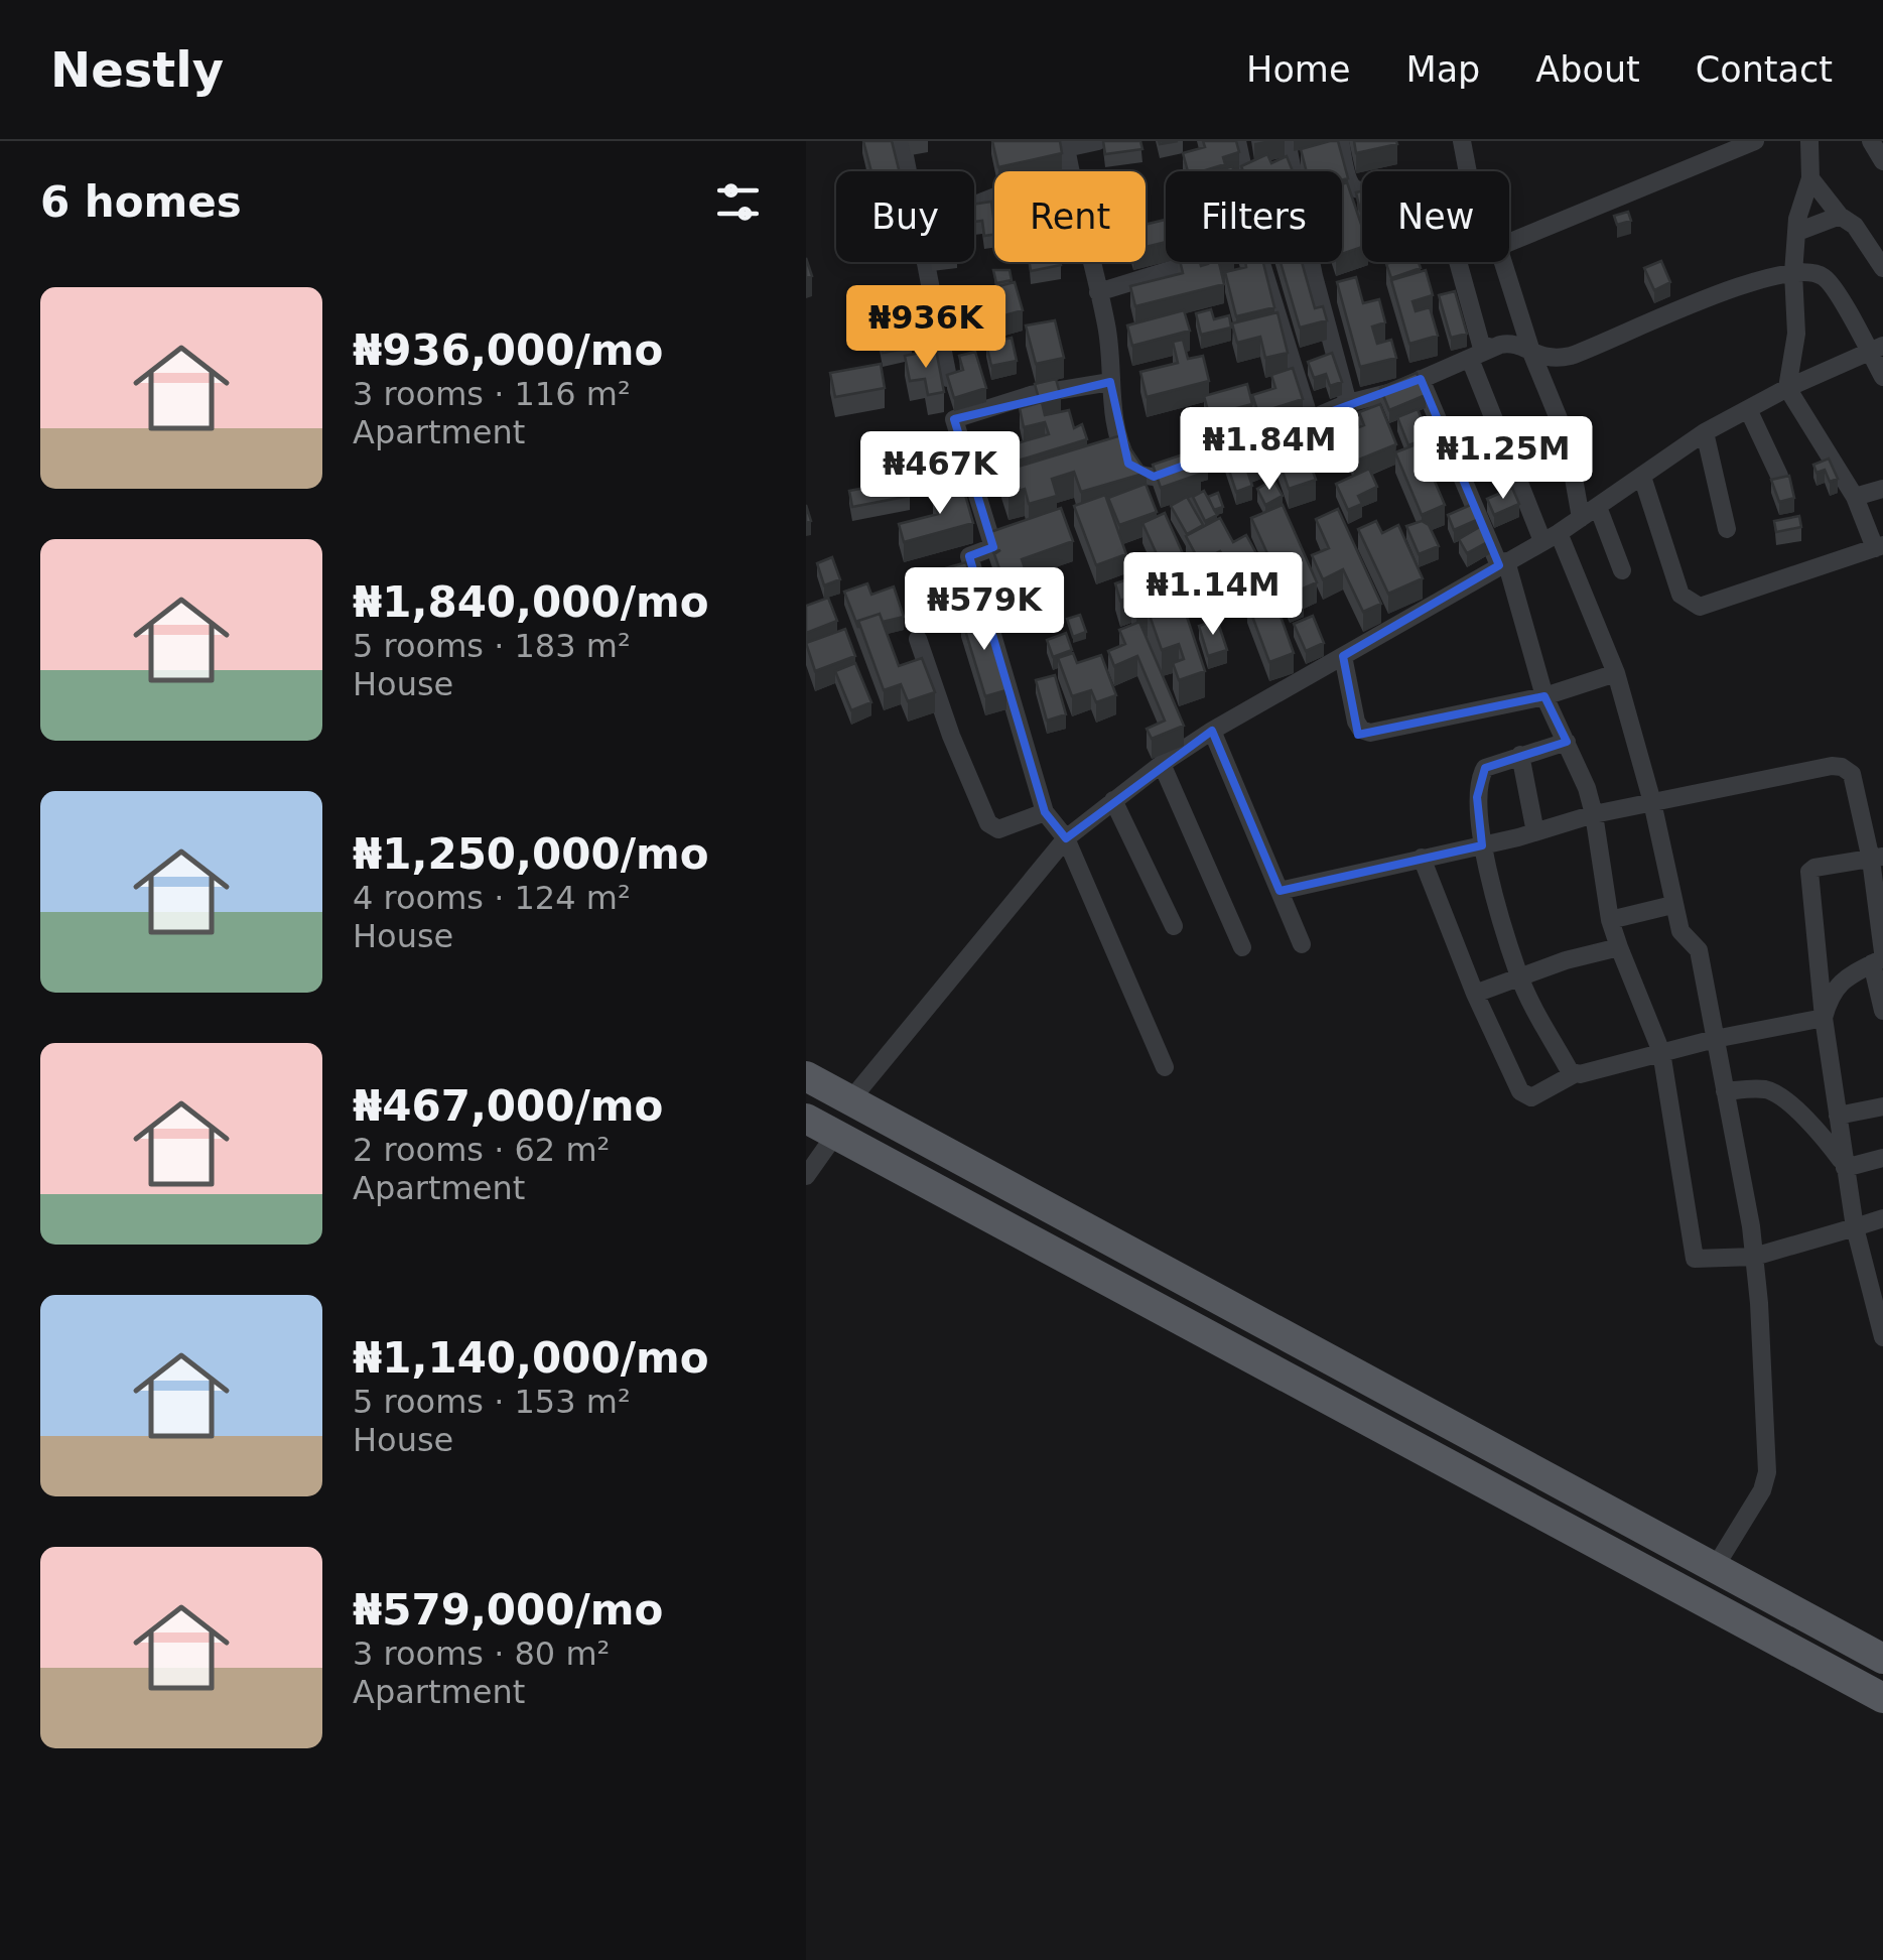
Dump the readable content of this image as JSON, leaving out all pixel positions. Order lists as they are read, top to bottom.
{
  "page": {
    "header": "Nestly",
    "nav": [
      "Home",
      "Map",
      "About",
      "Contact"
    ],
    "heading": "6 homes",
    "chip": [
      "Buy",
      "Rent",
      "Filters",
      "New"
    ],
    "list": [
      {
        "name": "₦936,000/mo",
        "note": "3 rooms · 116 m² · Apartment"
      },
      {
        "name": "₦1,840,000/mo",
        "note": "5 rooms · 183 m² · House"
      },
      {
        "name": "₦1,250,000/mo",
        "note": "4 rooms · 124 m² · House"
      },
      {
        "name": "₦467,000/mo",
        "note": "2 rooms · 62 m² · Apartment"
      },
      {
        "name": "₦1,140,000/mo",
        "note": "5 rooms · 153 m² · House"
      },
      {
        "name": "₦579,000/mo",
        "note": "3 rooms · 80 m² · Apartment"
      }
    ],
    "price": [
      "₦936K",
      "₦1.84M",
      "₦1.25M",
      "₦467K",
      "₦1.14M",
      "₦579K"
    ]
  }
}
